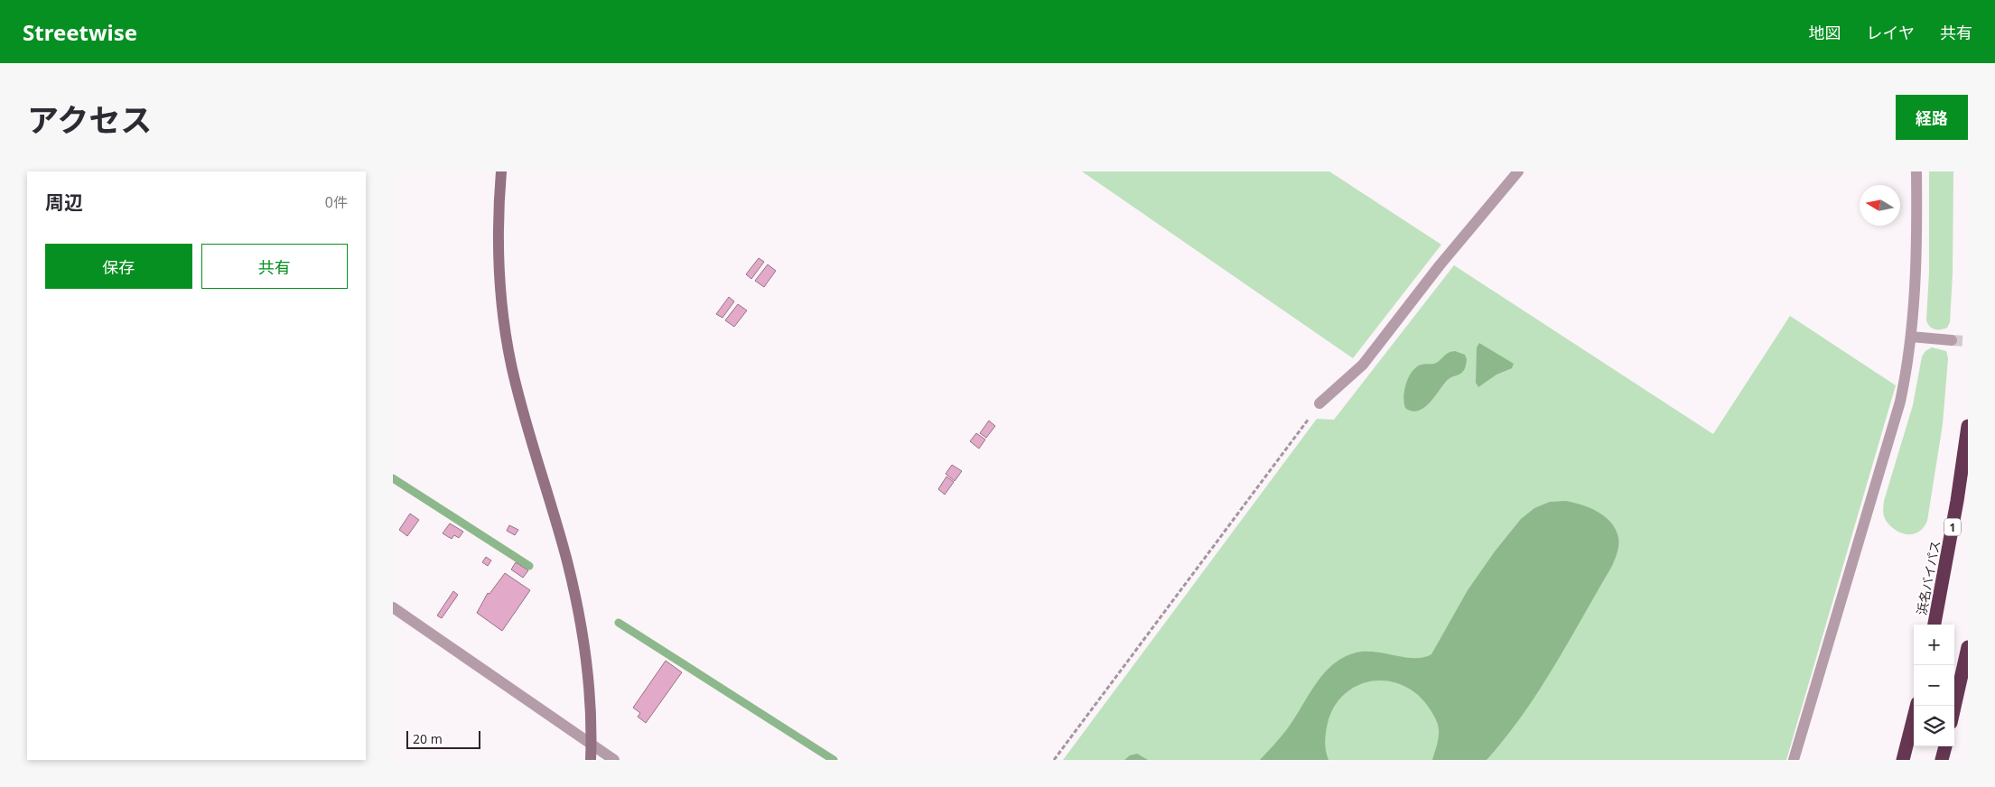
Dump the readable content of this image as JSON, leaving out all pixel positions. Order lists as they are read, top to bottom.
{
  "streets": {
    "highway": ["1", "浜名バイパス"]
  },
  "scale_bar": "20 m",
  "north": "left",
  "page": {
    "header": "Streetwise",
    "nav": ["地図", "レイヤ", "共有"],
    "title": "アクセス",
    "buttons": [
      "経路",
      ["保存", "共有"]
    ],
    "heading": ["周辺", "0件"],
    "map_buttons": ["+", "−"],
    "scale": "20 m"
  }
}
